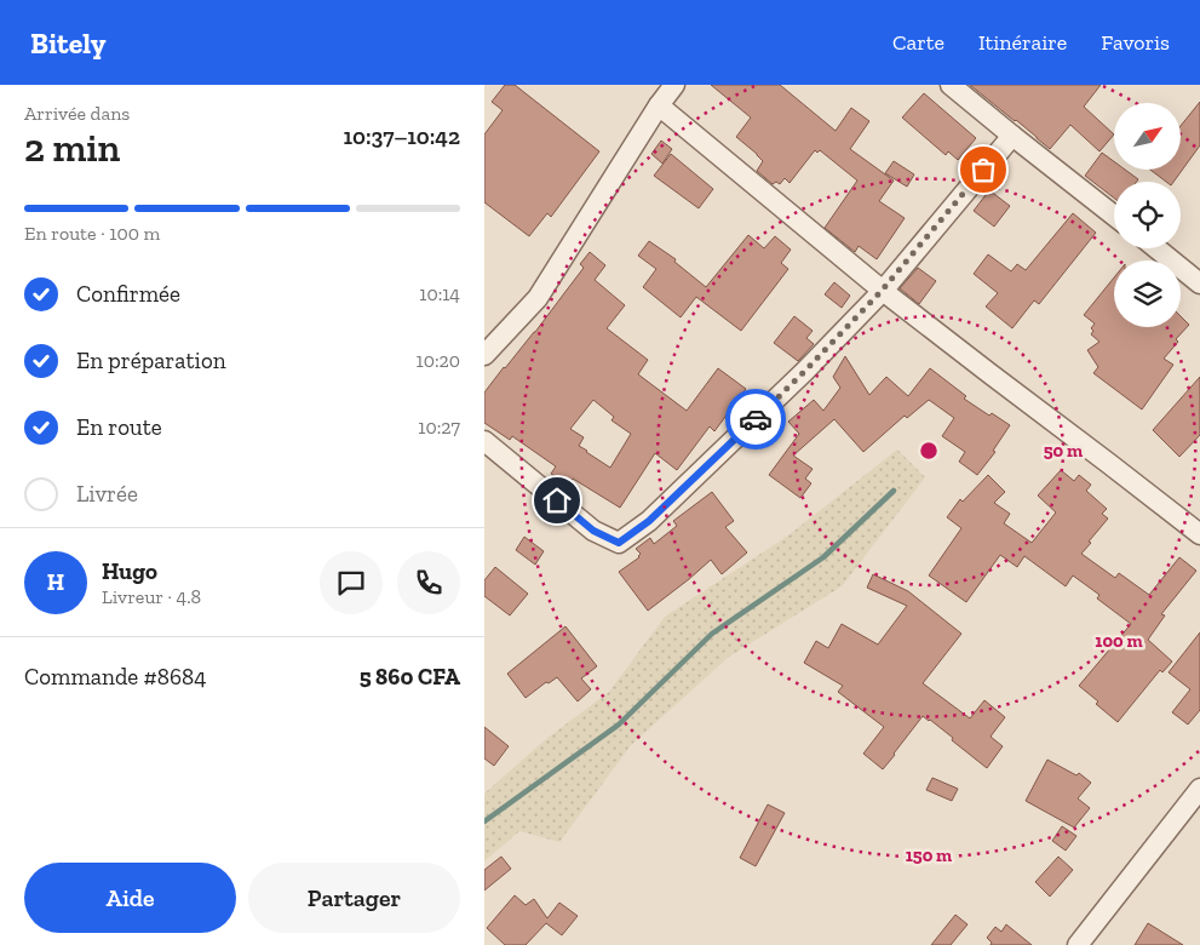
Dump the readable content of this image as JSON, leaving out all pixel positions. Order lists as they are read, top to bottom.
{
  "north": "top right",
  "page": {
    "header": "Bitely",
    "nav": ["Carte", "Itinéraire", "Favoris"],
    "heading": ["2 min", "Arrivée dans", "10:37–10:42"],
    "panel": [
      "Hugo",
      "Livreur · 4.8",
      "Commande #8684",
      "5 860 CFA"
    ],
    "bar": "En route · 100 m",
    "list": [
      ["Confirmée", "10:14"],
      ["En préparation", "10:20"],
      ["En route", "10:27"],
      "Livrée"
    ],
    "round": "H",
    "buttons": ["Aide", "Partager"]
  },
  "rings": ["50 m", "100 m", "150 m"]
}
